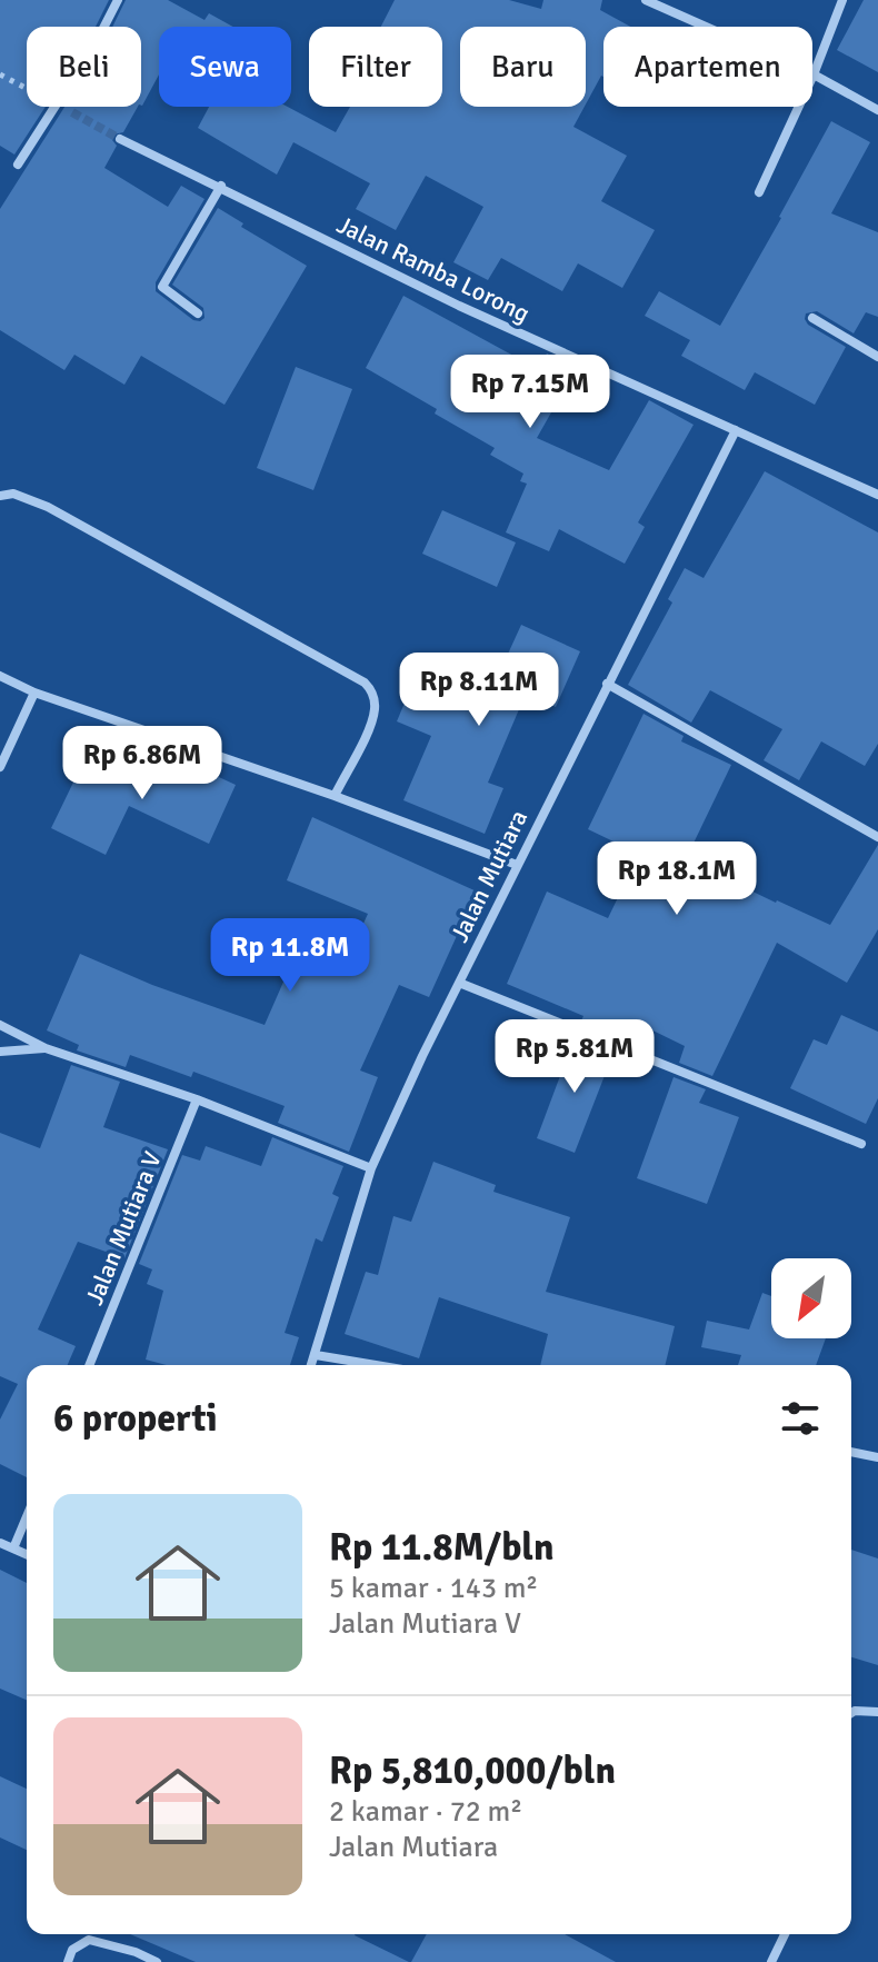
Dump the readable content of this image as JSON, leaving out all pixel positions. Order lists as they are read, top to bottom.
{
  "streets": {
    "street": ["Jalan Ramba Lorong", "Jalan Mutiara", "Jalan Mutiara V"]
  },
  "crossings": [
    ["Jalan Ramba Lorong", "Jalan Mutiara"]
  ],
  "north": "bottom left",
  "page": {
    "chip": [
      "Beli",
      "Sewa",
      "Filter",
      "Baru",
      "Apartemen"
    ],
    "price": [
      "Rp 7.15M",
      "Rp 8.11M",
      "Rp 6.86M",
      "Rp 18.1M",
      "Rp 11.8M",
      "Rp 5.81M"
    ],
    "heading": "6 properti",
    "list": [
      {
        "name": "Rp 11.8M/bln",
        "note": "5 kamar · 143 m² · Jalan Mutiara V"
      },
      {
        "name": "Rp 5,810,000/bln",
        "note": "2 kamar · 72 m² · Jalan Mutiara"
      }
    ]
  }
}
